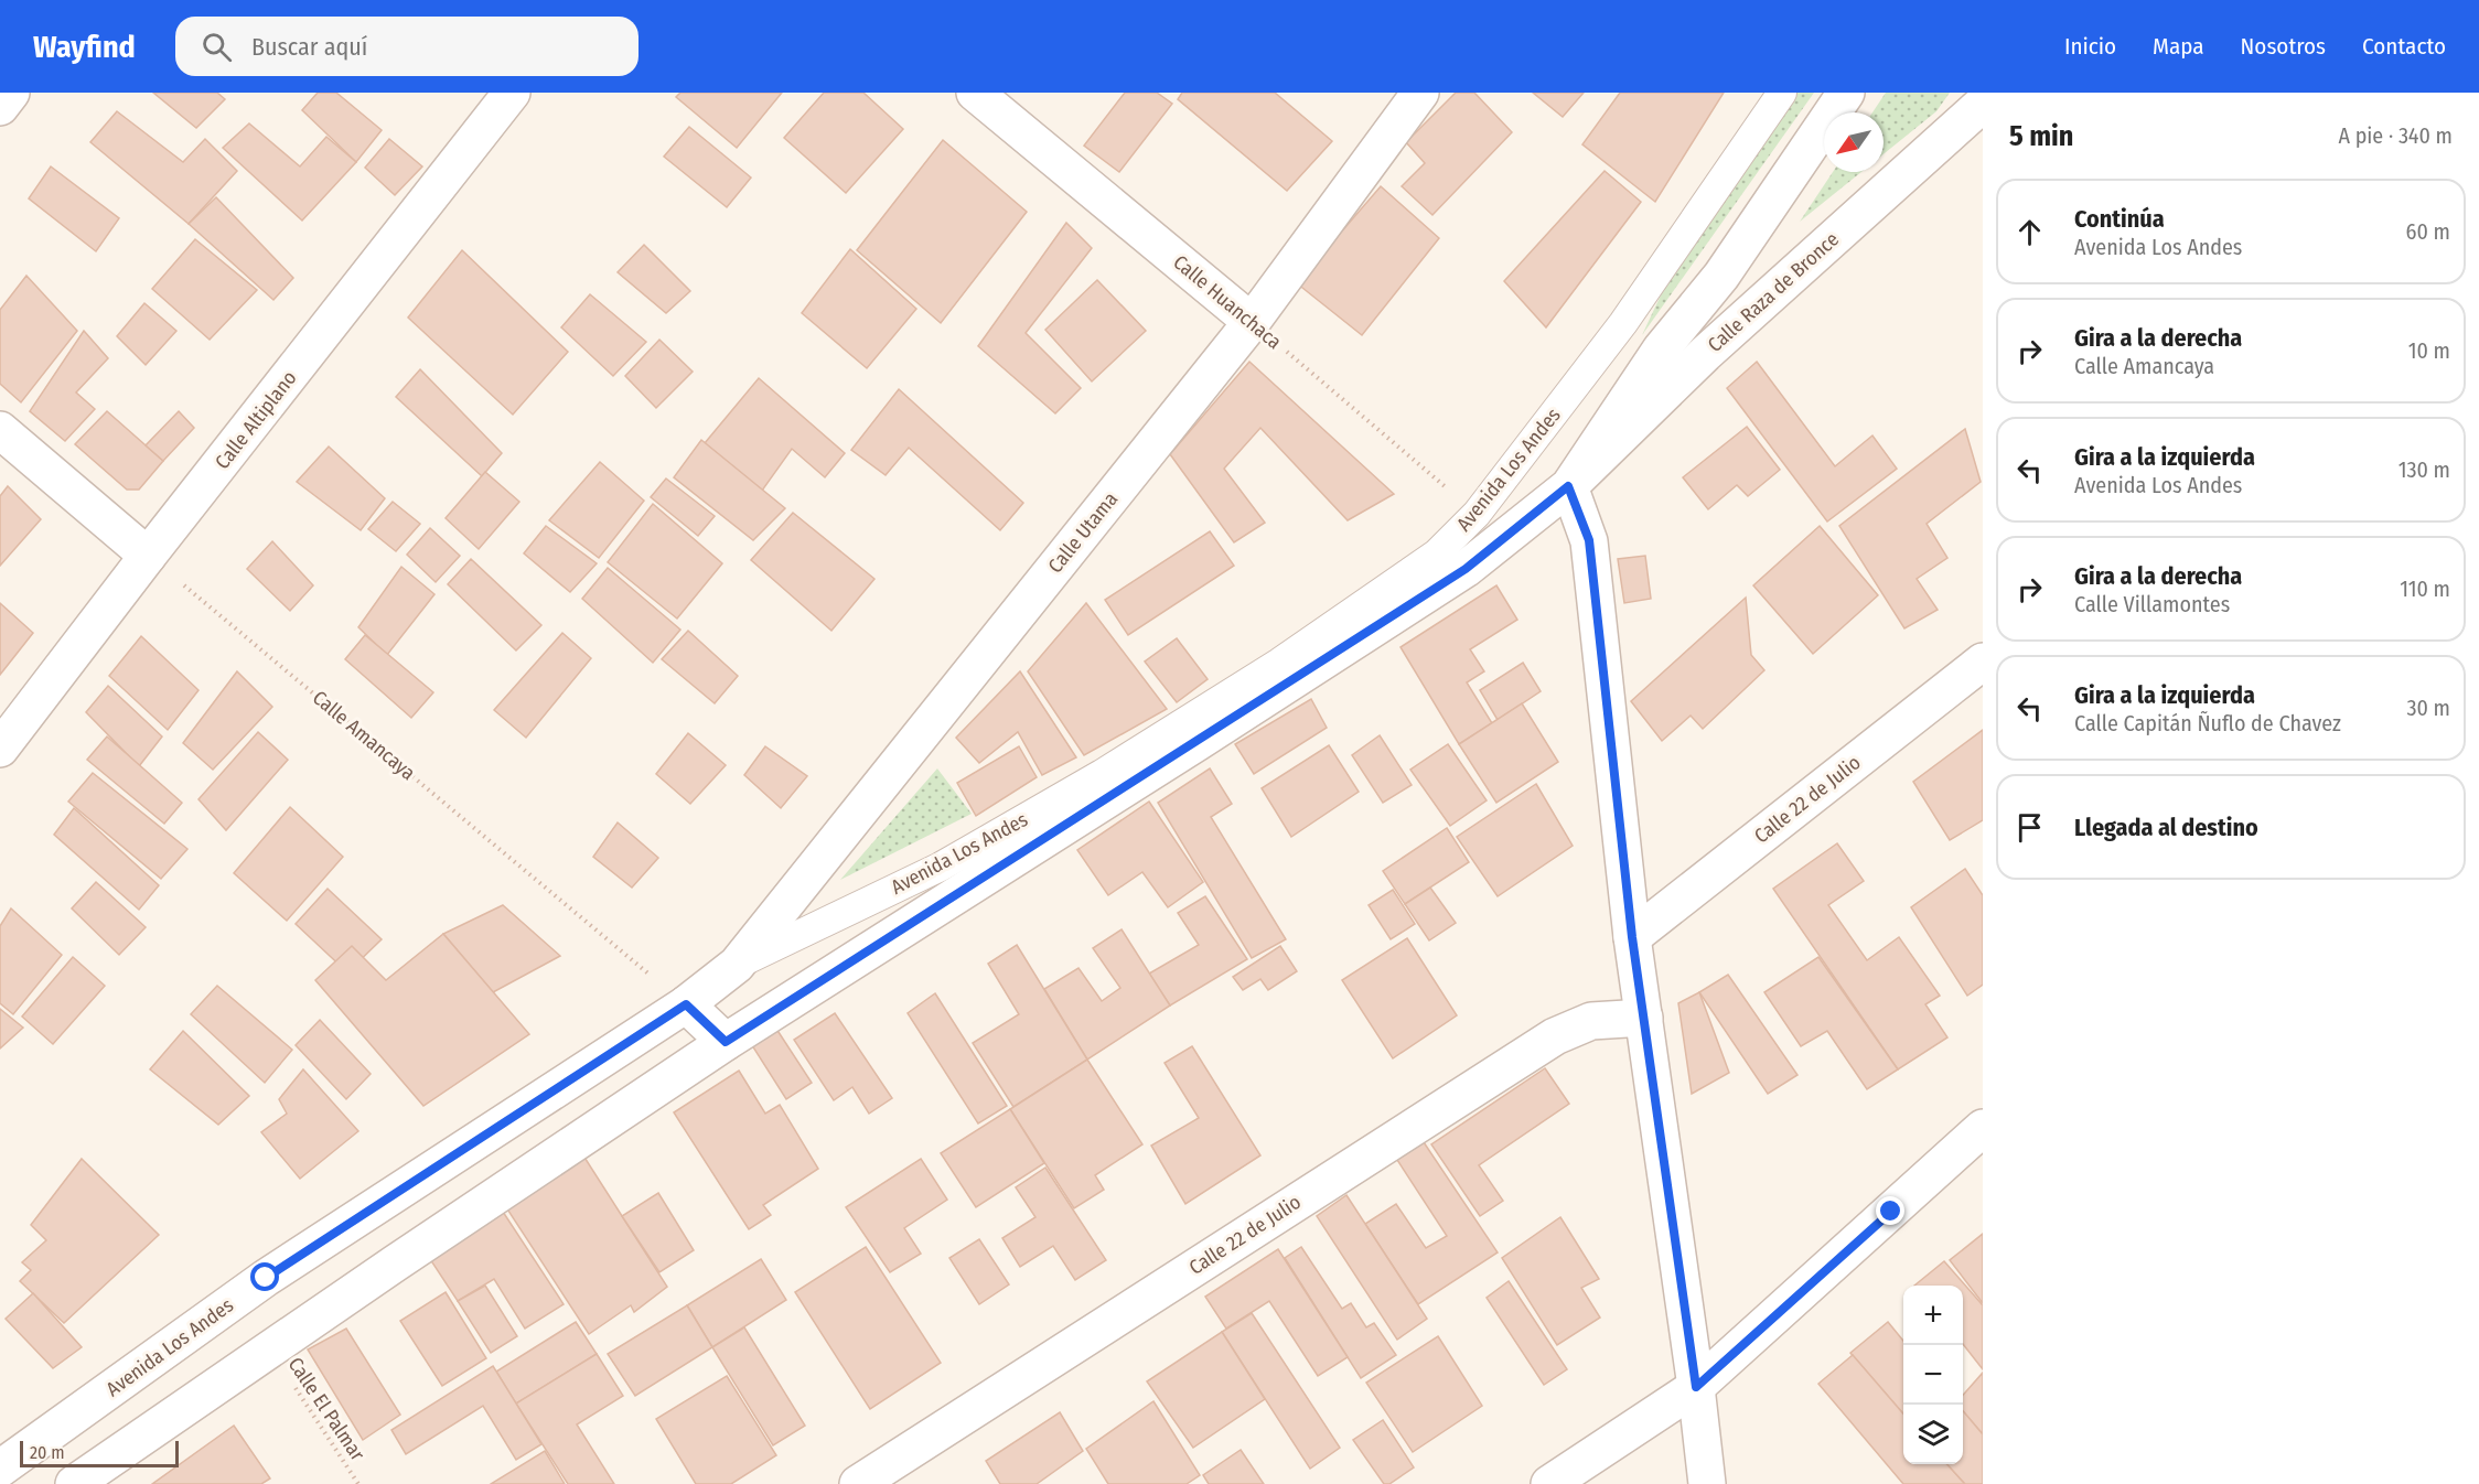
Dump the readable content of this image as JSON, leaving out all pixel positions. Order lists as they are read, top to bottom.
{
  "streets": {
    "street": [
      "Calle Raza de Bronce",
      "Calle Huanchaca",
      "Calle Altiplano",
      "Avenida Los Andes",
      "Calle Utama",
      "Calle 22 de Julio"
    ],
    "path": ["Calle Amancaya", "Calle El Palmar"]
  },
  "crossings": [
    ["Calle Raza de Bronce", "Avenida Los Andes"],
    ["Calle Huanchaca", "Avenida Los Andes"],
    ["Calle Huanchaca", "Calle Utama"],
    ["Calle Altiplano", "Calle Amancaya"],
    ["Avenida Los Andes", "Calle Utama"],
    ["Avenida Los Andes", "Calle Amancaya"],
    ["Avenida Los Andes", "Calle El Palmar"]
  ],
  "scale_bar": "20 m",
  "north": "bottom left",
  "page": {
    "header": "Wayfind",
    "search": "Buscar aquí",
    "nav": [
      "Inicio",
      "Mapa",
      "Nosotros",
      "Contacto"
    ],
    "heading": ["5 min", "A pie · 340 m"],
    "list": [
      ["Continúa", "Avenida Los Andes", "60 m"],
      ["Gira a la derecha", "Calle Amancaya", "10 m"],
      ["Gira a la izquierda", "Avenida Los Andes", "130 m"],
      ["Gira a la derecha", "Calle Villamontes", "110 m"],
      ["Gira a la izquierda", "Calle Capitán Ñuflo de Chavez", "30 m"],
      "Llegada al destino"
    ],
    "map_buttons": ["+", "−"],
    "scale": "20 m"
  }
}
